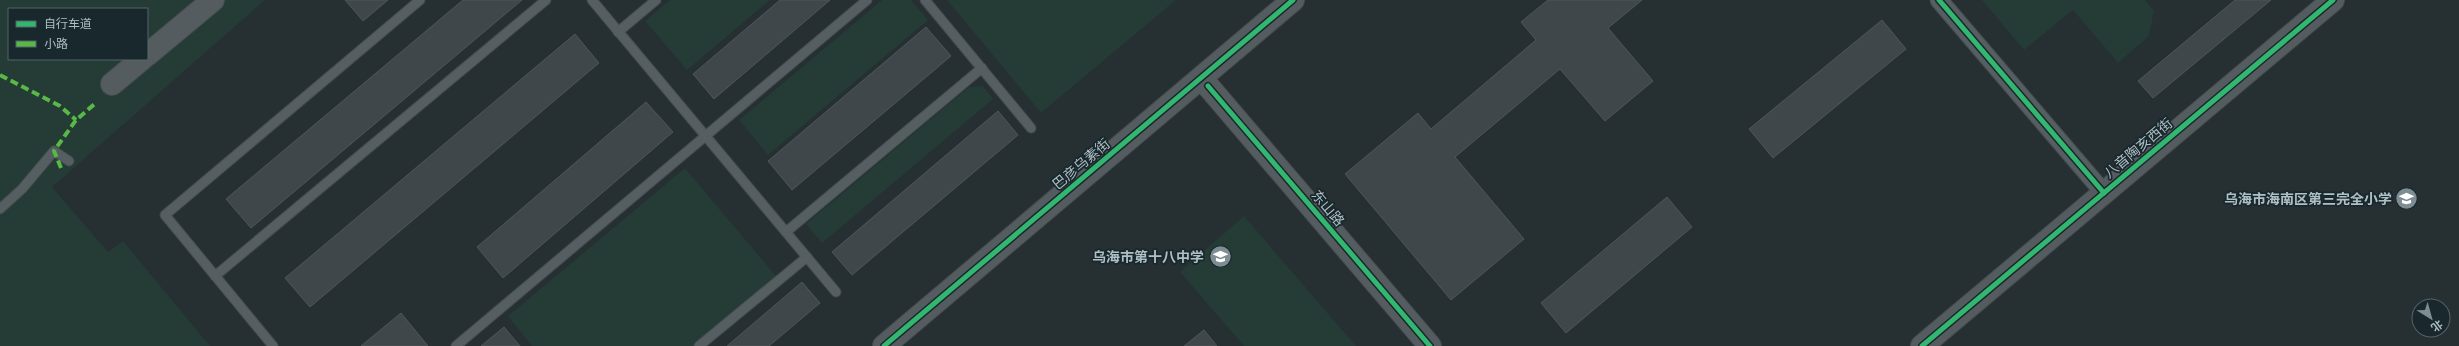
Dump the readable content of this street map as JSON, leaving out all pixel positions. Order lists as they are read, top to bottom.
{
  "streets": {
    "street": ["八音陶亥西街", "巴彦乌素街", "东山路"]
  },
  "crossings": [
    ["巴彦乌素街", "东山路"]
  ],
  "places": {
    "school or university": ["乌海市海南区第三完全小学", "乌海市第十八中学"]
  },
  "legend": ["自行车道", "小路"],
  "north": "bottom right"
}
